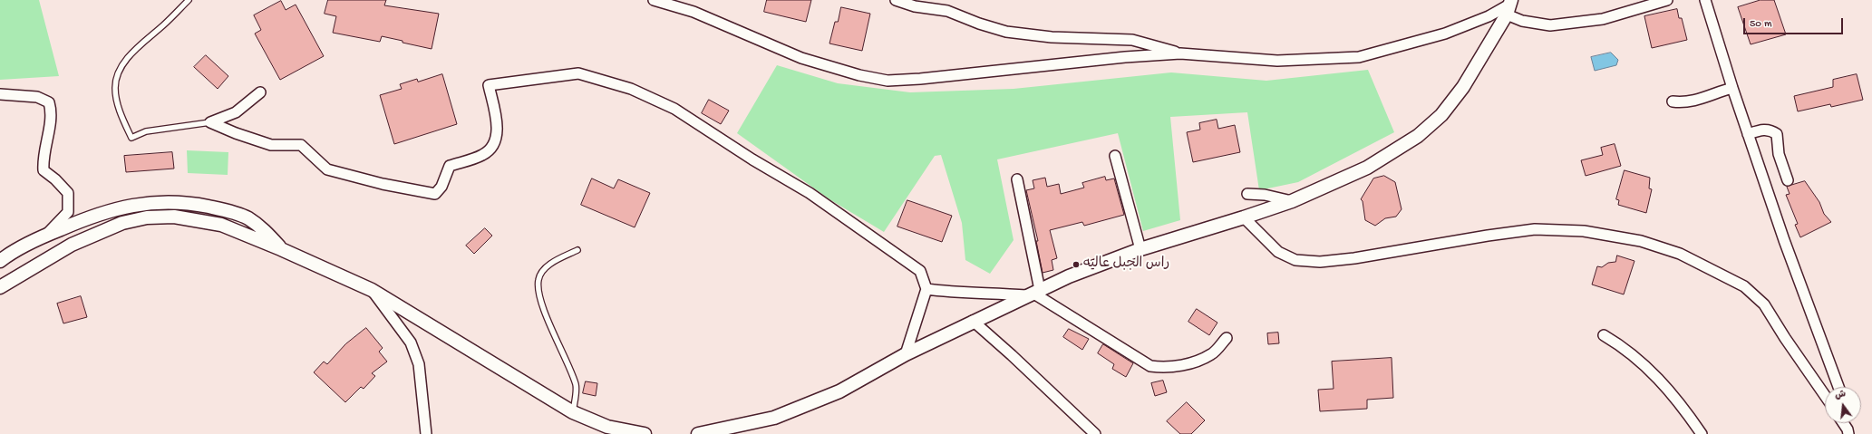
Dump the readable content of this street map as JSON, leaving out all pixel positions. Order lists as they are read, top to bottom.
{
  "places": ["راس الجبل عاليه"],
  "scale_bar": "50 m",
  "north": "top"
}
